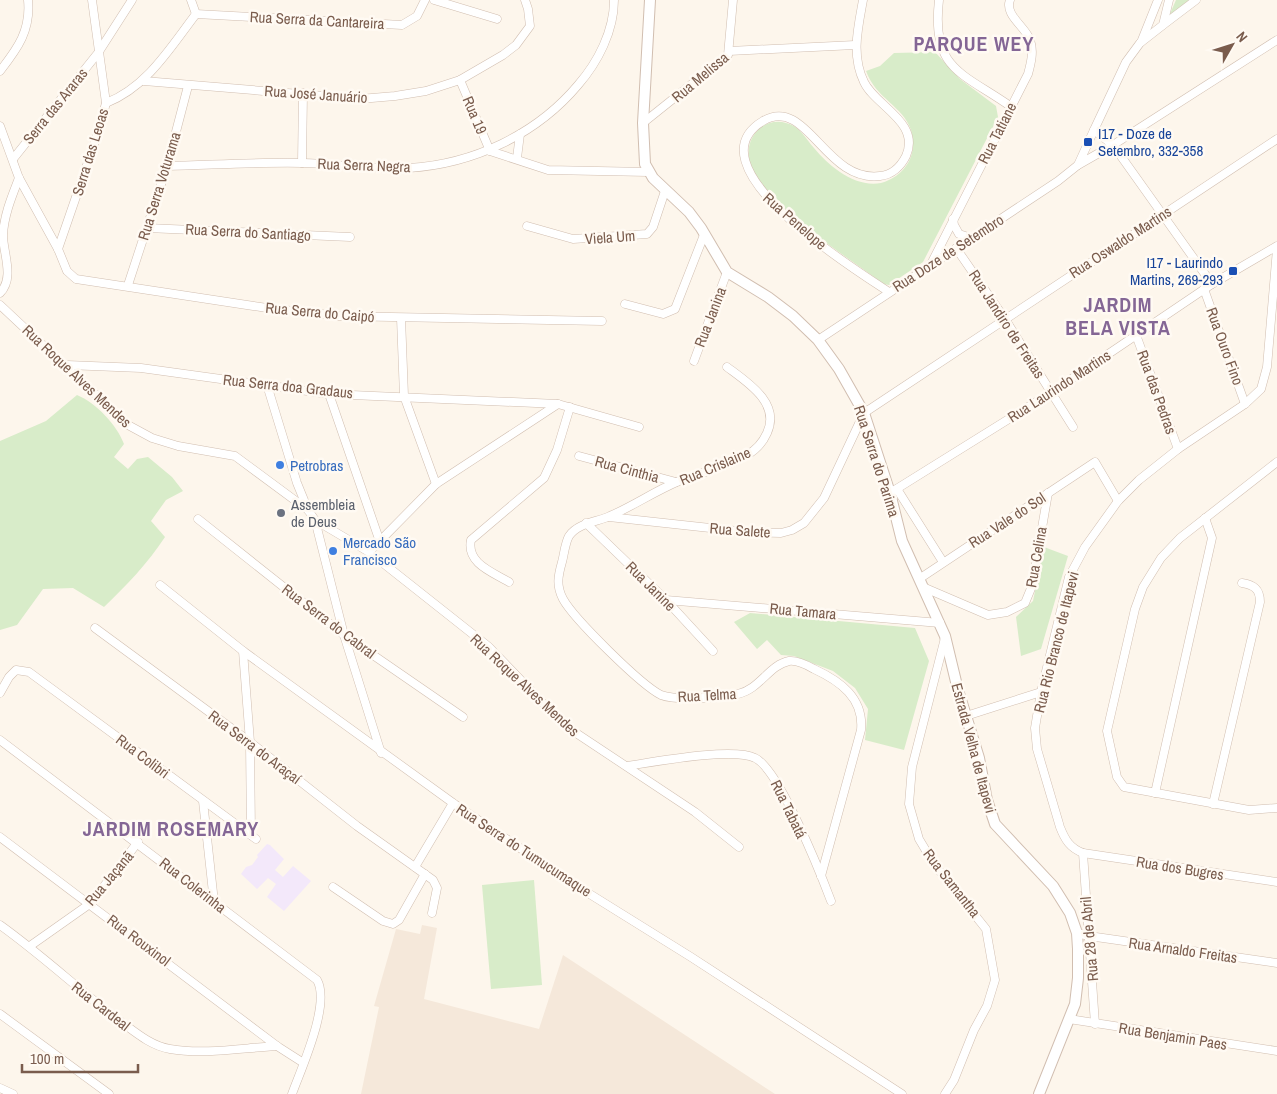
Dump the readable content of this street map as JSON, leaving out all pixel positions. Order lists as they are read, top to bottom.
{
  "streets": {
    "street": [
      "Rua Serra da Cantareira",
      "Rua Melissa",
      "Rua José Januário",
      "Serra das Araras",
      "Rua 19",
      "Rua Tatiane",
      "Serra das Leoas",
      "Rua Serra Negra",
      "Rua Serra Voturama",
      "Rua Penelope",
      "Rua Serra do Santiago",
      "Viela Um",
      "Rua Oswaldo Martins",
      "Rua Doze de Setembro",
      "Rua Serra do Caipó",
      "Rua Janina",
      "Rua Jandiro de Freitas",
      "Rua Ouro Fino",
      "Rua Roque Alves Mendes",
      "Rua Serra doa Gradaus",
      "Rua Laurindo Martins",
      "Rua das Pedras",
      "Rua Serra do Parima",
      "Rua Crislaine",
      "Rua Cinthia",
      "Rua Vale do Sol",
      "Rua Salete",
      "Rua Celina",
      "Rua Janine",
      "Rua Tamara",
      "Rua Serra do Cabral",
      "Rua Rio Branco de Itapevi",
      "Rua Telma",
      "Rua Serra do Araçaí",
      "Estrada Velha de Itapevi",
      "Rua Colibri",
      "Rua Tabatá",
      "Rua Serra do Tumucumaque",
      "Rua dos Bugres",
      "Rua Jaçanã",
      "Rua Samantha",
      "Rua Colerinha",
      "Rua 28 de Abril",
      "Rua Rouxinol",
      "Rua Arnaldo Freitas",
      "Rua Cardeal",
      "Rua Benjamin Paes"
    ]
  },
  "crossings": [
    ["Rua Melissa", "Rua Penelope"],
    ["Rua José Januário", "Rua 19"],
    ["Rua José Januário", "Rua Serra Voturama"],
    ["Serra das Araras", "Serra das Leoas"],
    ["Rua 19", "Rua Serra Negra"],
    ["Rua Tatiane", "Rua Doze de Setembro"],
    ["Serra das Leoas", "Rua Serra do Caipó"],
    ["Rua Serra Negra", "Rua Serra Voturama"],
    ["Rua Serra Voturama", "Rua Serra do Santiago"],
    ["Rua Serra Voturama", "Rua Serra do Caipó"],
    ["Rua Penelope", "Rua Doze de Setembro"],
    ["Viela Um", "Rua Serra do Parima"],
    ["Rua Oswaldo Martins", "Rua Jandiro de Freitas"],
    ["Rua Oswaldo Martins", "Rua Serra do Parima"],
    ["Rua Oswaldo Martins", "Rua Salete"],
    ["Rua Doze de Setembro", "Rua Jandiro de Freitas"],
    ["Rua Doze de Setembro", "Rua Serra do Parima"],
    ["Rua Janina", "Rua Serra do Parima"],
    ["Rua Jandiro de Freitas", "Rua Laurindo Martins"],
    ["Rua Ouro Fino", "Rua Laurindo Martins"],
    ["Rua Ouro Fino", "Rua Rio Branco de Itapevi"],
    ["Rua Roque Alves Mendes", "Rua Serra doa Gradaus"],
    ["Rua Roque Alves Mendes", "Rua Tabatá"],
    ["Rua Laurindo Martins", "Rua das Pedras"],
    ["Rua Laurindo Martins", "Rua Serra do Parima"],
    ["Rua das Pedras", "Rua Rio Branco de Itapevi"],
    ["Rua Serra do Parima", "Rua Vale do Sol"],
    ["Rua Serra do Parima", "Rua Salete"],
    ["Rua Serra do Parima", "Rua Celina"],
    ["Rua Serra do Parima", "Rua Tamara"],
    ["Rua Serra do Parima", "Estrada Velha de Itapevi"],
    ["Rua Crislaine", "Rua Cinthia"],
    ["Rua Crislaine", "Rua Salete"],
    ["Rua Crislaine", "Rua Telma"],
    ["Rua Vale do Sol", "Rua Celina"],
    ["Rua Vale do Sol", "Rua Rio Branco de Itapevi"],
    ["Rua Salete", "Rua Telma"],
    ["Rua Janine", "Rua Tamara"],
    ["Rua Janine", "Rua Telma"],
    ["Rua Tamara", "Estrada Velha de Itapevi"],
    ["Rua Rio Branco de Itapevi", "Rua dos Bugres"],
    ["Rua Rio Branco de Itapevi", "Rua 28 de Abril"],
    ["Rua Telma", "Rua Tabatá"],
    ["Rua Serra do Araçaí", "Rua Colibri"],
    ["Estrada Velha de Itapevi", "Rua Samantha"],
    ["Estrada Velha de Itapevi", "Rua Arnaldo Freitas"],
    ["Rua dos Bugres", "Rua 28 de Abril"],
    ["Rua Jaçanã", "Rua Colerinha"],
    ["Rua Jaçanã", "Rua Rouxinol"],
    ["Rua Jaçanã", "Rua Cardeal"],
    ["Rua Colerinha", "Rua Rouxinol"],
    ["Rua 28 de Abril", "Rua Arnaldo Freitas"],
    ["Rua 28 de Abril", "Rua Benjamin Paes"],
    ["Rua Rouxinol", "Rua Cardeal"]
  ],
  "districts": ["PARQUE WEY", "JARDIM BELA VISTA", "JARDIM ROSEMARY"],
  "places": {
    "transit": ["I17 - Doze de Setembro, 332-358", "I17 - Laurindo Martins, 269-293"],
    "other": ["Petrobras", "Assembleia de Deus", "Mercado São Francisco"]
  },
  "scale_bar": "100 m",
  "north": "top right"
}
